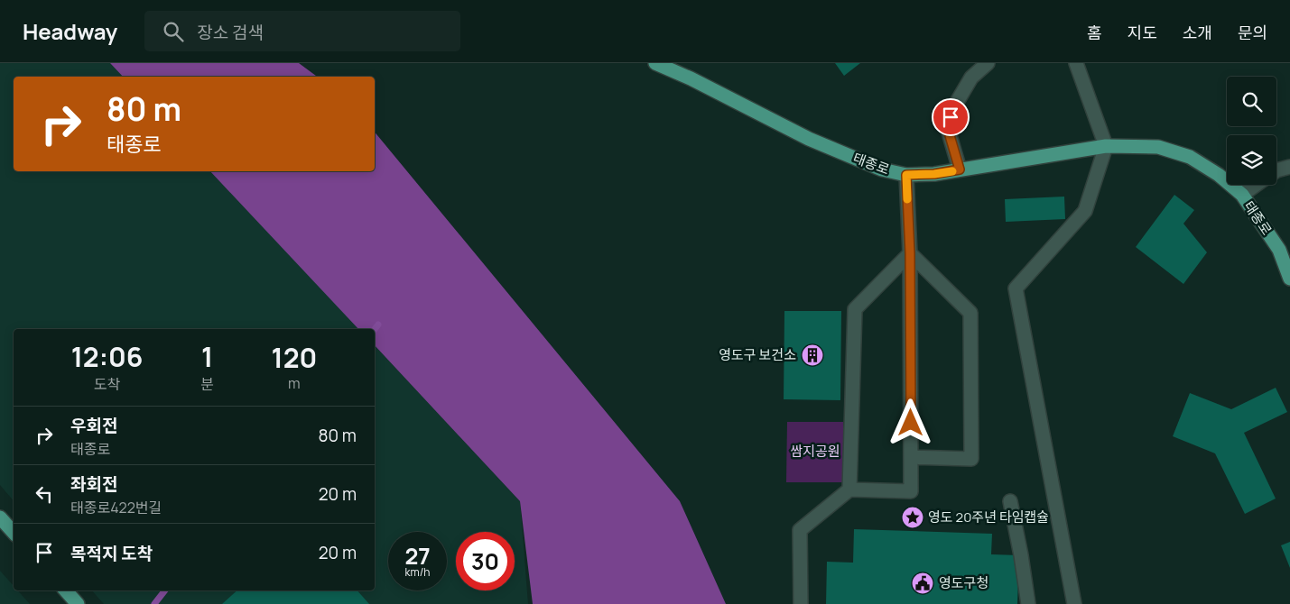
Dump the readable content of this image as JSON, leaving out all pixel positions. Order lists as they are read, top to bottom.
{
  "streets": {
    "main road": ["태종로"]
  },
  "parks": ["쌈지공원"],
  "places": {
    "building": ["영도구 보건소"],
    "place": ["영도 20주년 타임캡슐"],
    "public building": ["영도구청"]
  },
  "page": {
    "header": "Headway",
    "search": "장소 검색",
    "nav": [
      "홈",
      "지도",
      "소개",
      "문의"
    ],
    "turn": ["80 m", "태종로"],
    "eta": [
      "12:06",
      "도착",
      "1",
      "분",
      "120",
      "m"
    ],
    "list": [
      {
        "name": "우회전",
        "note": "태종로",
        "value": "80 m"
      },
      {
        "name": "좌회전",
        "note": "태종로422번길",
        "value": "20 m"
      },
      {
        "name": "목적지 도착",
        "value": "20 m"
      }
    ],
    "speed": "27 km/h",
    "limit": "30"
  }
}
